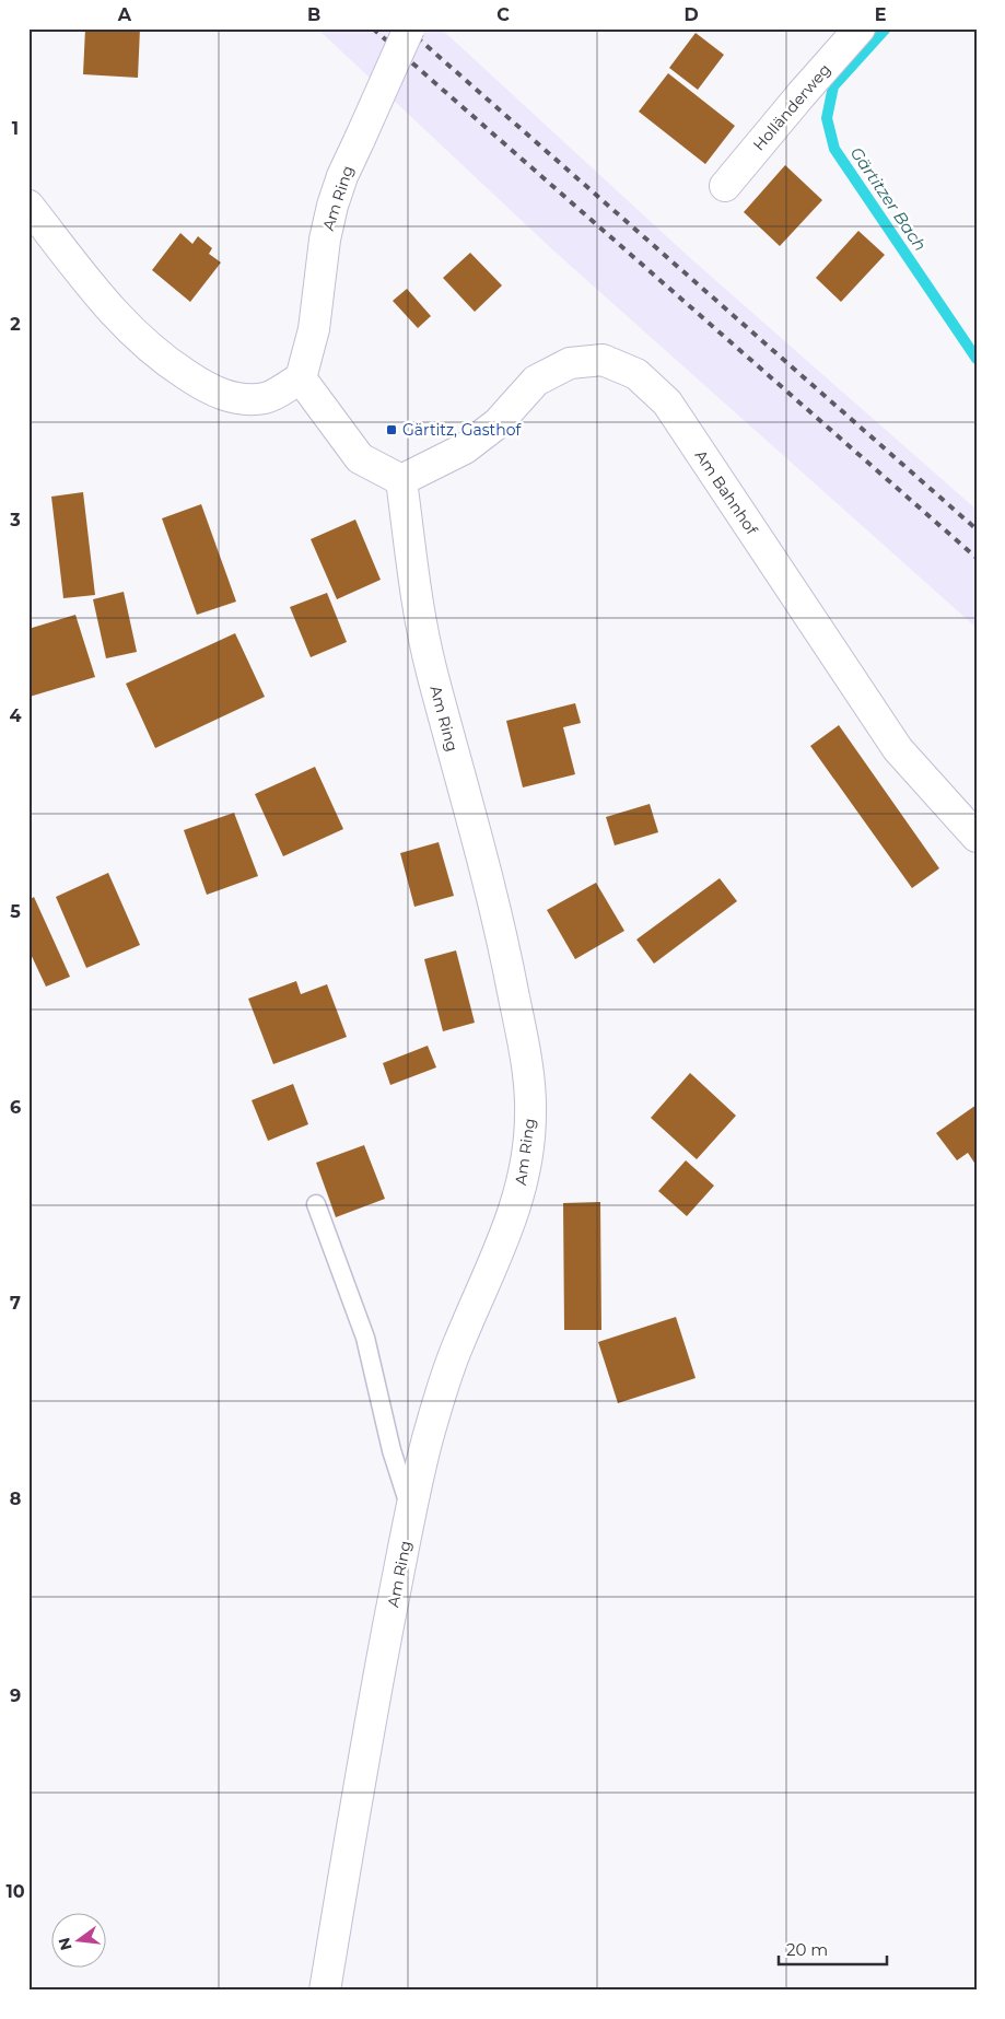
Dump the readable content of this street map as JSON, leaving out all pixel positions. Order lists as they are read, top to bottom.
{
  "streets": {
    "street": ["Holländerweg", "Am Ring", "Am Bahnhof"]
  },
  "crossings": [
    ["Am Ring", "Am Bahnhof"]
  ],
  "water": ["Gärtitzer Bach"],
  "places": {
    "transit": ["Gärtitz, Gasthof"]
  },
  "scale_bar": "20 m",
  "north": "left",
  "grid": {
    "columns": [
      "A",
      "B",
      "C",
      "D",
      "E"
    ],
    "rows": [
      "1",
      "2",
      "3",
      "4",
      "5",
      "6",
      "7",
      "8",
      "9",
      "10"
    ]
  }
}
